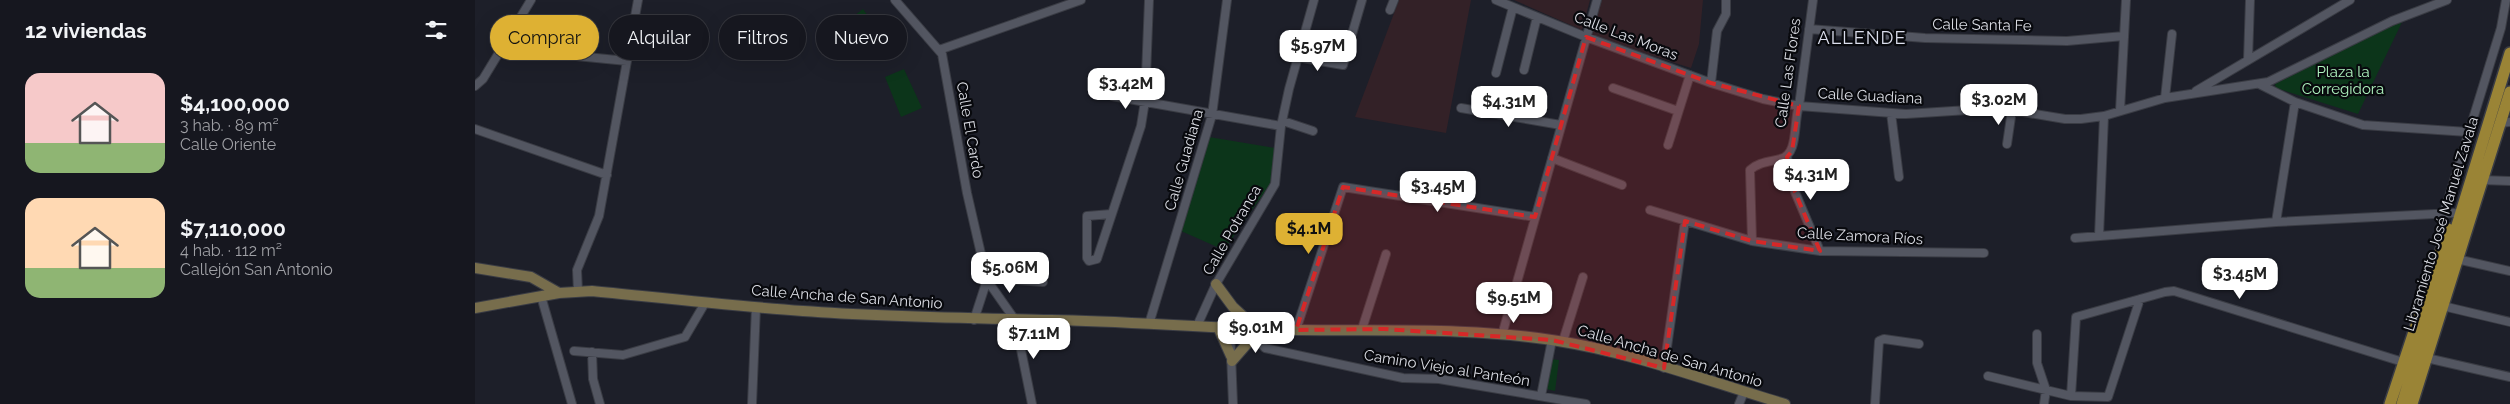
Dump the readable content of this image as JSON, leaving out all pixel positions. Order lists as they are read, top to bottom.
{
  "streets": {
    "main road": ["Libramiento José Manuel Zavala", "Calle Ancha de San Antonio"],
    "street": [
      "Calle Santa Fe",
      "Calle Las Moras",
      "Calle Las Flores",
      "Calle Guadiana",
      "Calle El Cardo",
      "Calle Potranca",
      "Calle Zamora Ríos",
      "Camino Viejo al Panteón"
    ]
  },
  "crossings": [
    ["Calle Santa Fe", "Calle Las Flores"],
    ["Calle Las Moras", "Calle Guadiana"],
    ["Calle Las Flores", "Calle Guadiana"],
    ["Calle Guadiana", "Calle Ancha de San Antonio"],
    ["Calle El Cardo", "Calle Ancha de San Antonio"],
    ["Calle Potranca", "Calle Ancha de San Antonio"],
    ["Calle Ancha de San Antonio", "Camino Viejo al Panteón"]
  ],
  "districts": ["ALLENDE"],
  "parks": ["Plaza la Corregidora"],
  "page": {
    "heading": "12 viviendas",
    "chip": [
      "Comprar",
      "Alquilar",
      "Filtros",
      "Nuevo"
    ],
    "price": [
      "$5.97M",
      "$3.42M",
      "$3.02M",
      "$4.31M",
      "$4.31M",
      "$3.45M",
      "$4.1M",
      "$5.06M",
      "$3.45M",
      "$9.51M",
      "$9.01M",
      "$7.11M"
    ],
    "list": [
      {
        "name": "$4,100,000",
        "note": "3 hab. · 89 m² · Calle Oriente"
      },
      {
        "name": "$7,110,000",
        "note": "4 hab. · 112 m² · Callejón San Antonio"
      }
    ]
  }
}
